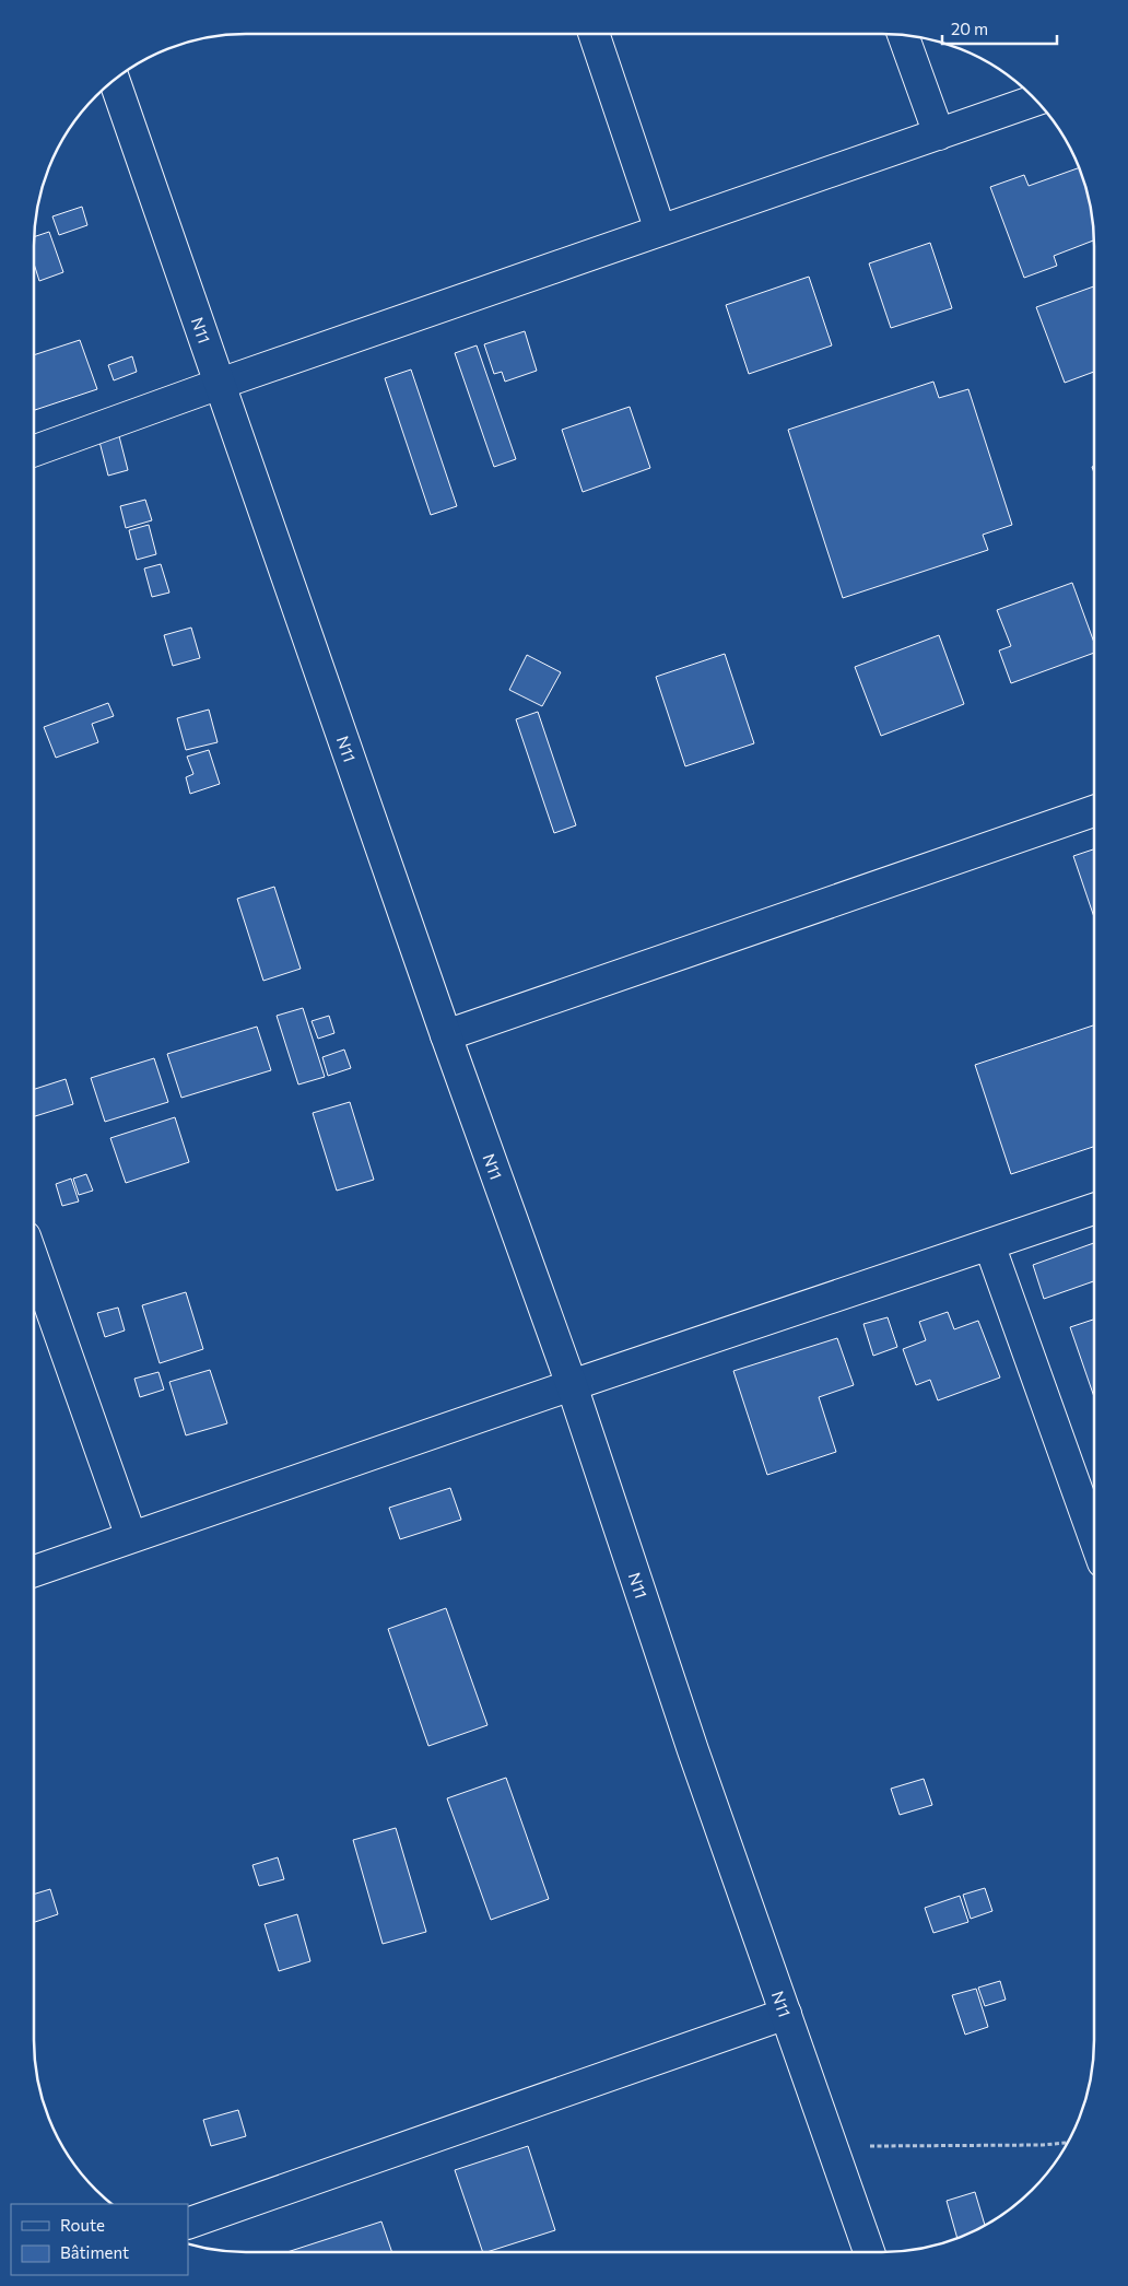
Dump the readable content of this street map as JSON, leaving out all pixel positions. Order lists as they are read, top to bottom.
{
  "streets": {
    "street": ["N11"]
  },
  "legend": ["Route", "Bâtiment"],
  "scale_bar": "20 m"
}
